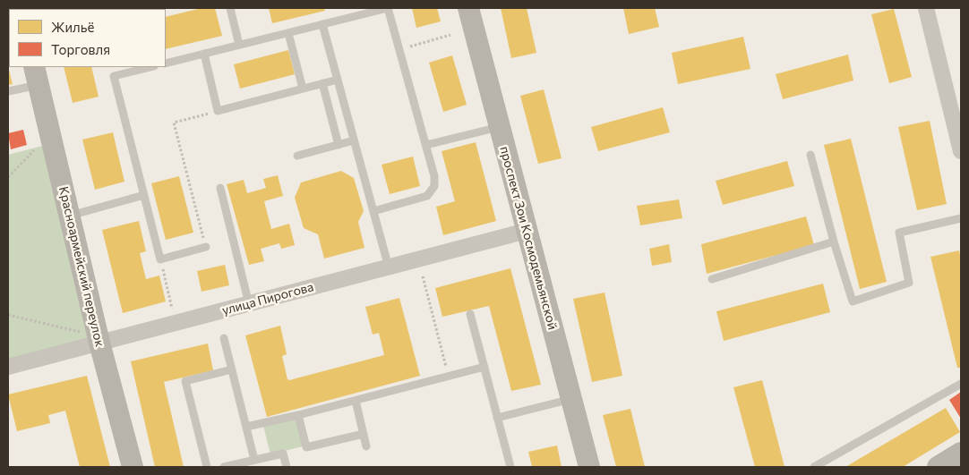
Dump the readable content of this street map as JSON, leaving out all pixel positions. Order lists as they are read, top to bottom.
{
  "streets": {
    "street": ["проспект Зои Космодемьянской", "Красноармейский переулок", "улица Пирогова"]
  },
  "crossings": [
    ["проспект Зои Космодемьянской", "улица Пирогова"],
    ["Красноармейский переулок", "улица Пирогова"]
  ],
  "legend": ["Жильё", "Торговля"]
}
